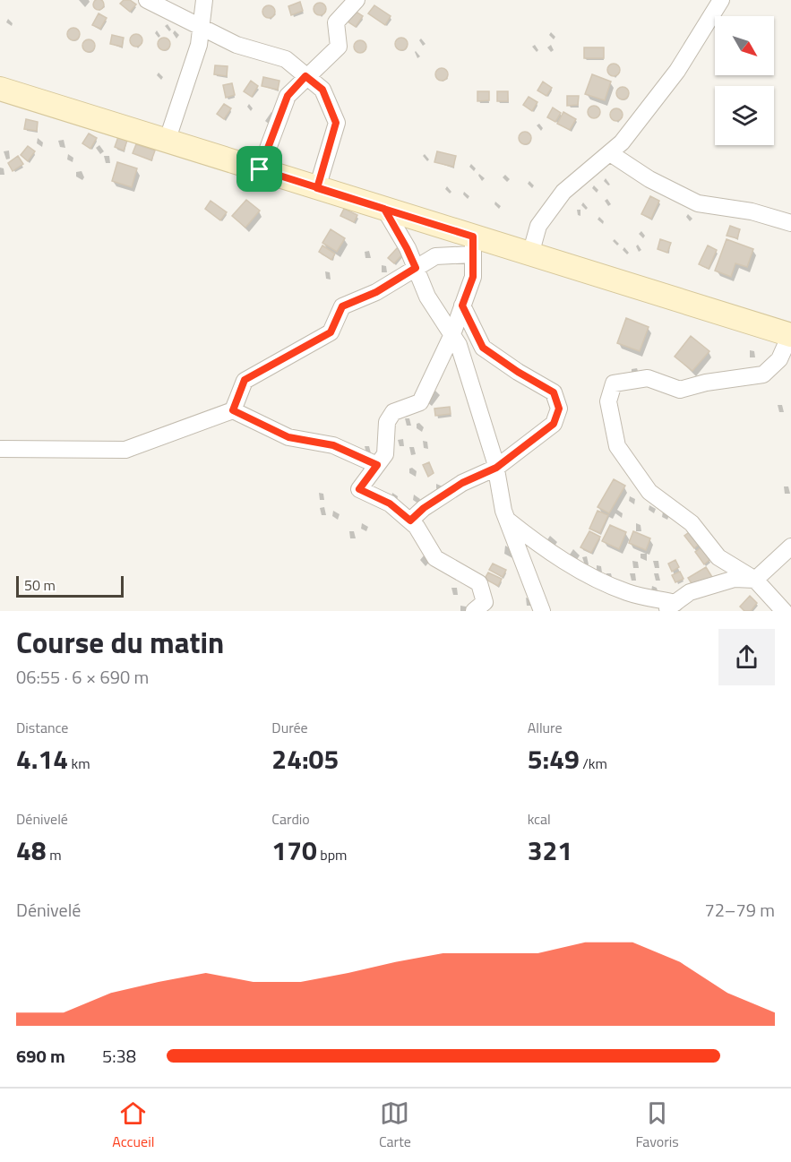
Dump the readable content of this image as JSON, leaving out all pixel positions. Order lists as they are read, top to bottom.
{
  "scale_bar": "50 m",
  "north": "bottom right",
  "page": {
    "scale": "50 m",
    "heading": ["Course du matin", "06:55 · 6 × 690 m"],
    "stats": [
      ["Distance", "4.14 km"],
      ["Durée", "24:05"],
      ["Allure", "5:49 /km"],
      ["Dénivelé", "48 m"],
      ["Cardio", "170 bpm"],
      ["kcal", "321"]
    ],
    "chart": ["Dénivelé", "72–79 m"],
    "list": [
      {
        "name": "690 m",
        "note": "5:38"
      }
    ],
    "tabs": ["Accueil", "Carte", "Favoris"]
  }
}
